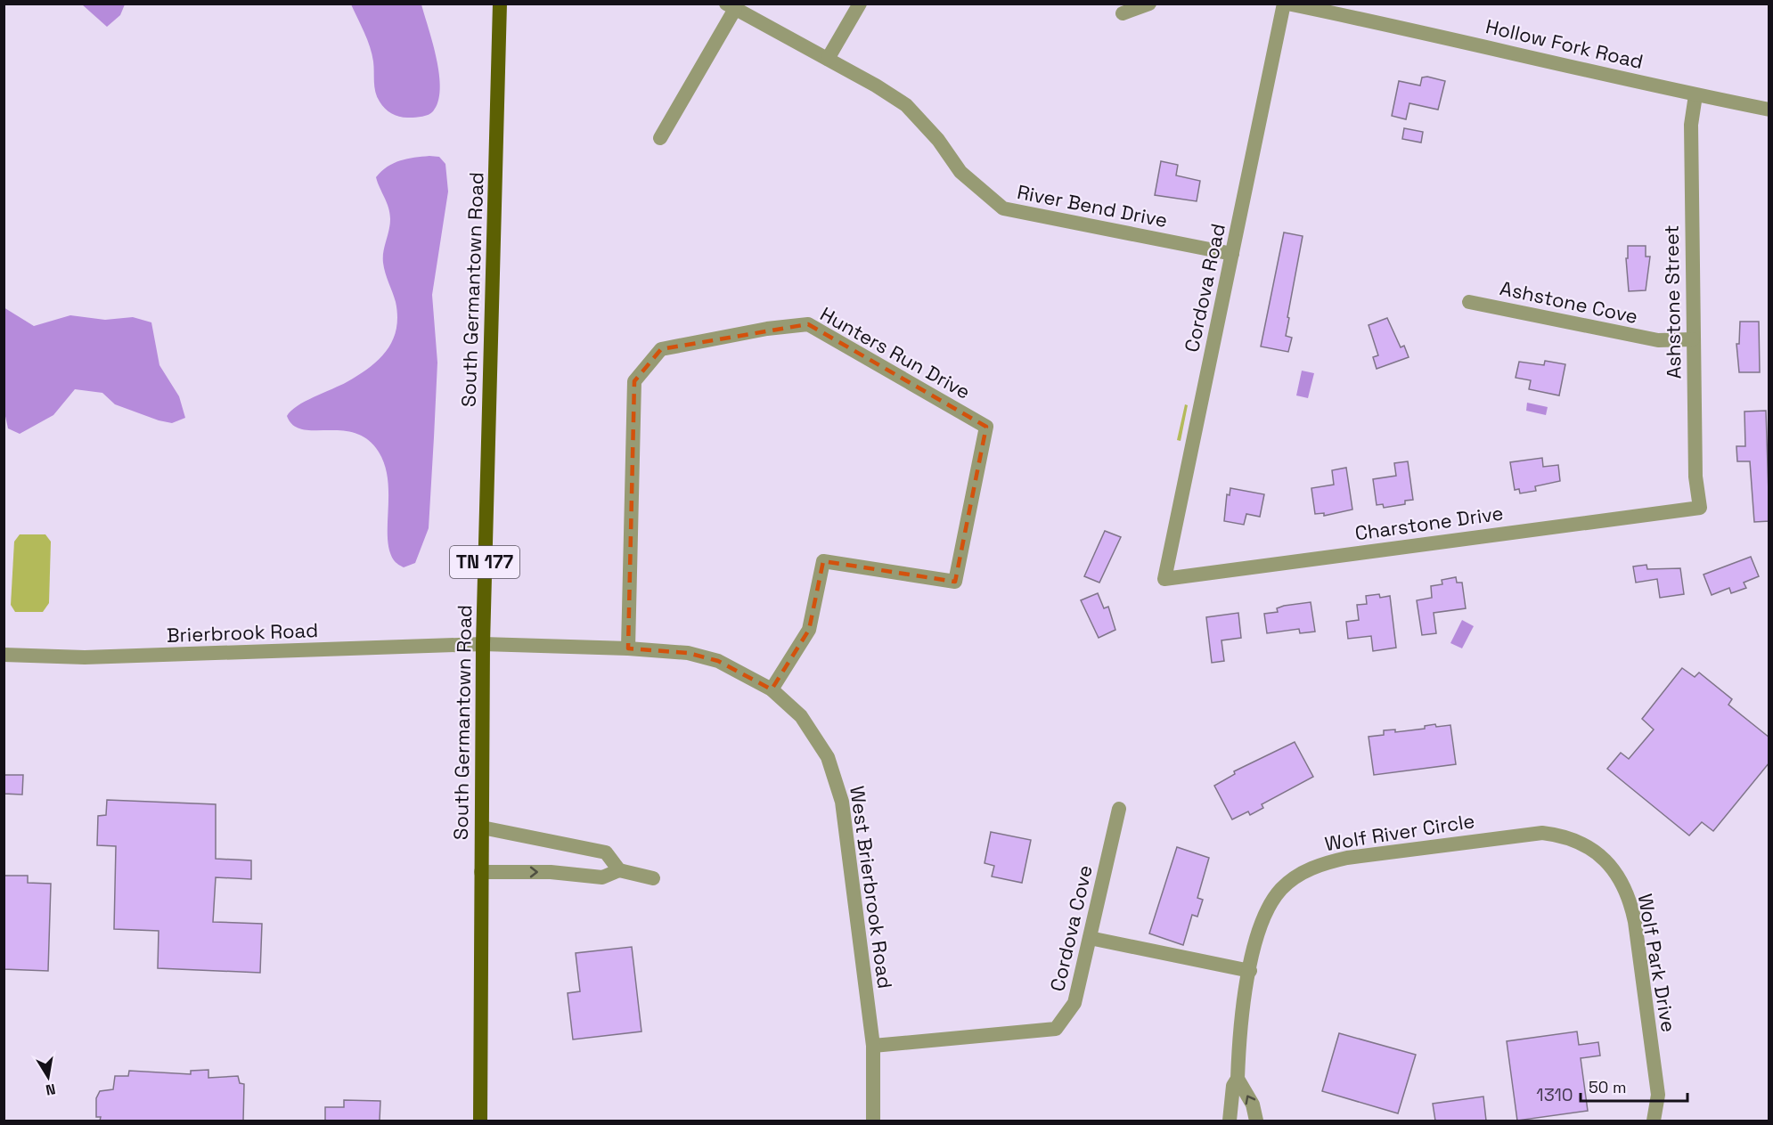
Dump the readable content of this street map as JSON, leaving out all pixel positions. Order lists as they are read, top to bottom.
{
  "streets": {
    "main road": ["South Germantown Road", "TN 177"],
    "street": [
      "Hollow Fork Road",
      "River Bend Drive",
      "Cordova Road",
      "Ashstone Cove",
      "Ashstone Street",
      "Hunters Run Drive",
      "Charstone Drive",
      "Brierbrook Road",
      "Wolf River Circle",
      "West Brierbrook Road",
      "Cordova Cove",
      "Wolf Park Drive"
    ]
  },
  "crossings": [
    ["Hollow Fork Road", "Ashstone Street"],
    ["River Bend Drive", "Cordova Road"],
    ["Cordova Road", "Charstone Drive"],
    ["South Germantown Road", "Brierbrook Road"],
    ["South Germantown Road", "West Brierbrook Road"],
    ["Ashstone Cove", "Ashstone Street"],
    ["Ashstone Street", "Charstone Drive"],
    ["Hunters Run Drive", "West Brierbrook Road"],
    ["Brierbrook Road", "West Brierbrook Road"],
    ["Wolf River Circle", "Wolf Park Drive"],
    ["West Brierbrook Road", "Cordova Cove"]
  ],
  "house_numbers": ["1310"],
  "scale_bar": "50 m",
  "north": "bottom"
}
